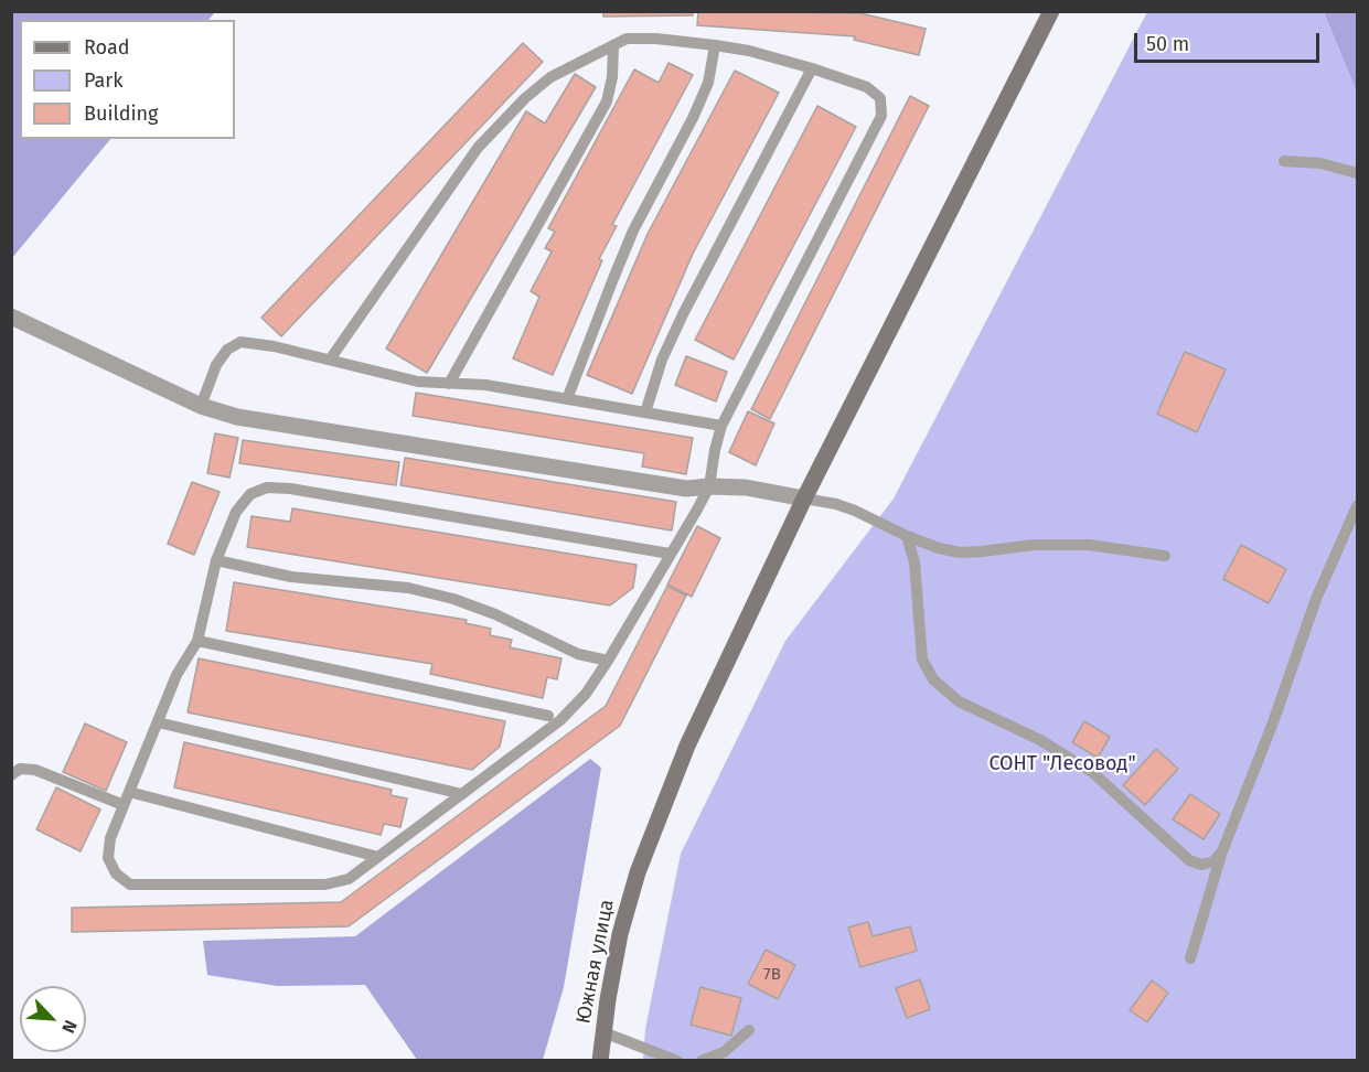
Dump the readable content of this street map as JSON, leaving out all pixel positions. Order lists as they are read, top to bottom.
{
  "streets": {
    "main road": ["Южная улица"]
  },
  "parks": ["СОНТ \"Лесовод\""],
  "house_numbers": ["7В"],
  "legend": ["Road", "Park", "Building"],
  "scale_bar": "50 m",
  "north": "bottom right"
}
